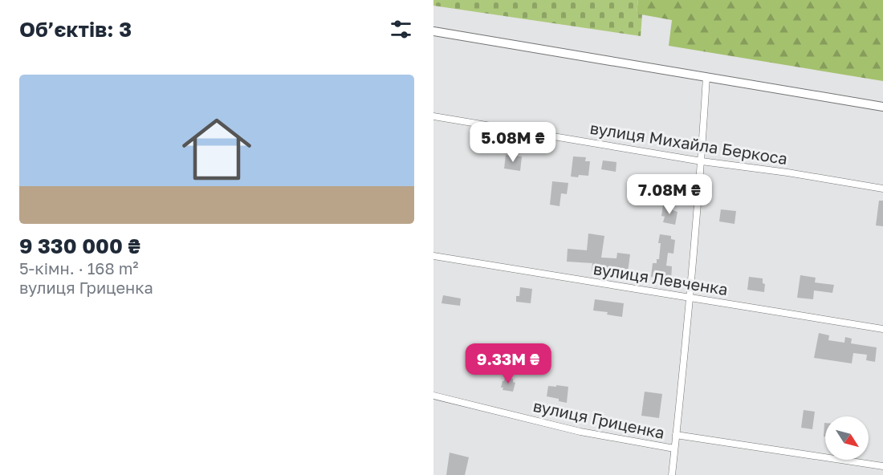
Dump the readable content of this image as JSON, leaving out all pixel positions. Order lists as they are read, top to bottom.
{
  "streets": {
    "street": ["вулиця Михайла Беркоса", "вулиця Левченка", "вулиця Гриценка"]
  },
  "north": "bottom right",
  "page": {
    "heading": "Об’єктів: 3",
    "list": [
      {
        "name": "9 330 000 ₴",
        "note": "5-кімн. · 168 m² · вулиця Гриценка"
      }
    ],
    "price": ["5.08M ₴", "7.08M ₴", "9.33M ₴"]
  }
}
